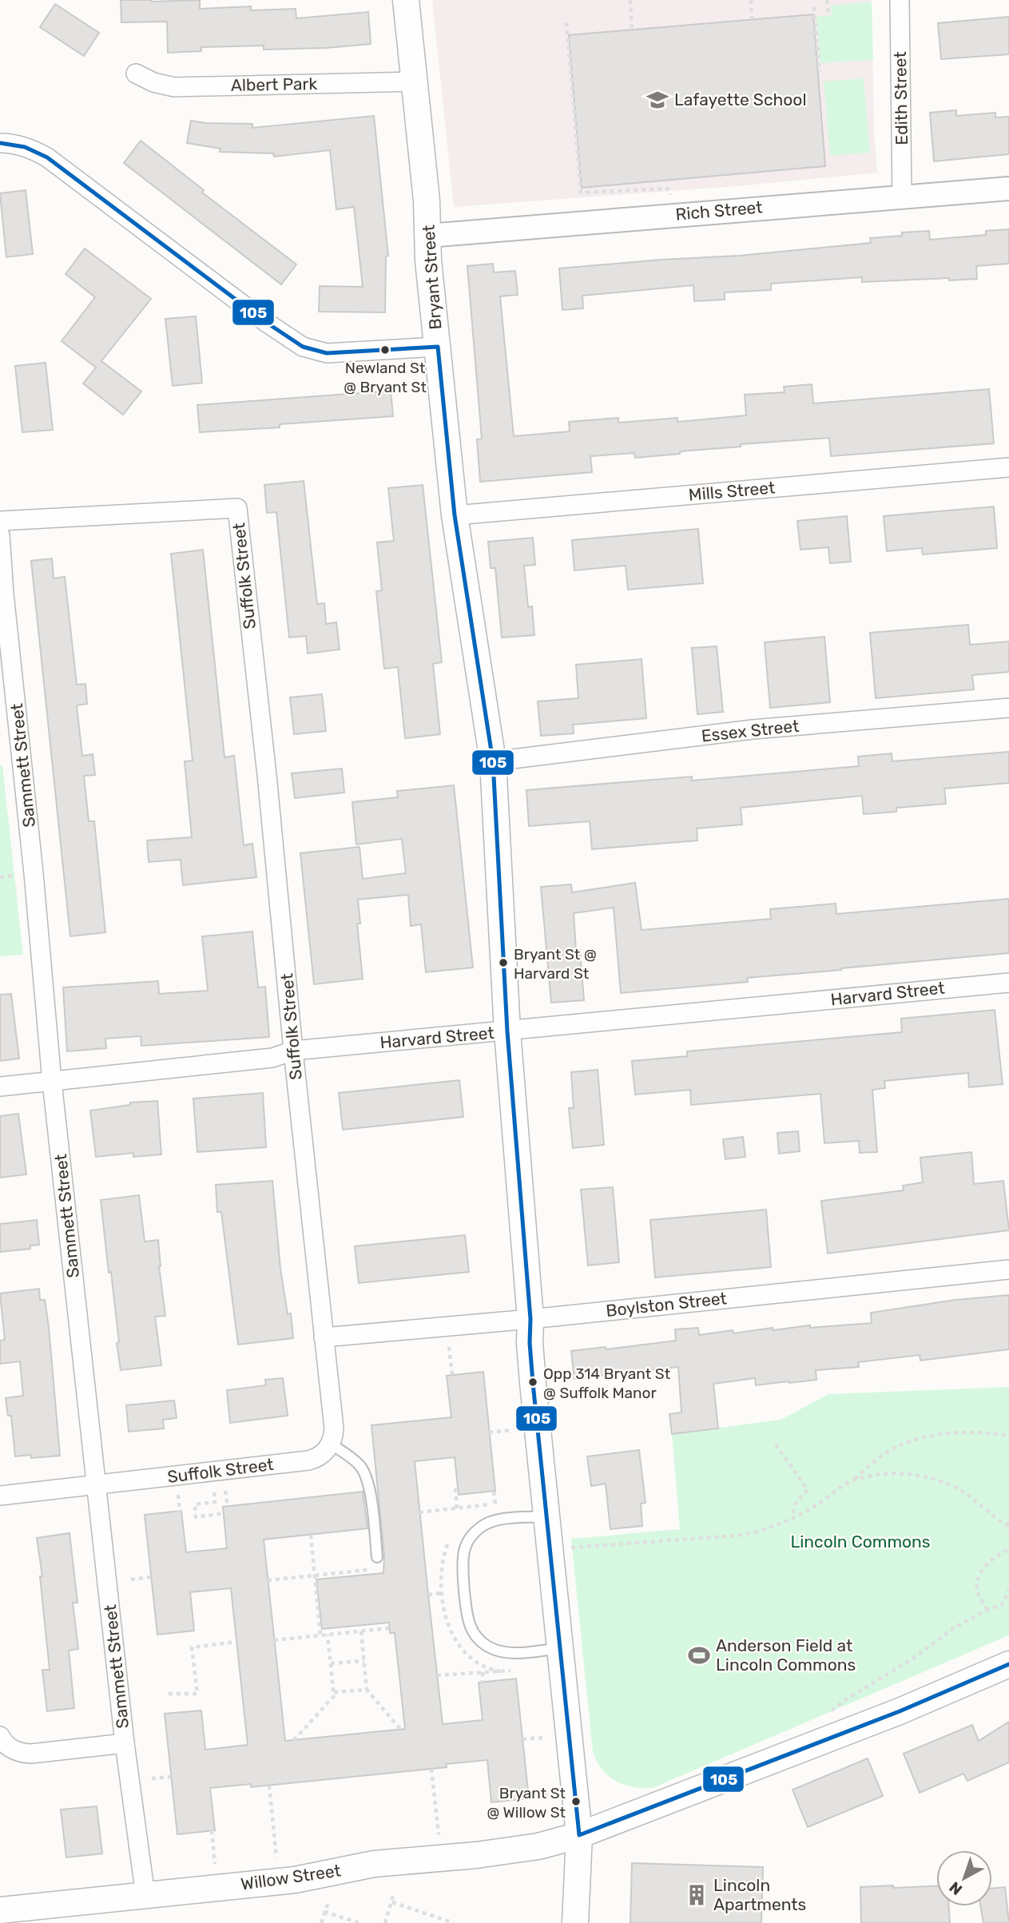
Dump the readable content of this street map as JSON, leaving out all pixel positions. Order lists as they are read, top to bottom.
{
  "streets": {
    "main road": ["Bryant Street", "Willow Street"],
    "street": [
      "Albert Park",
      "Edith Street",
      "Rich Street",
      "Mills Street",
      "Suffolk Street",
      "Essex Street",
      "Sammett Street",
      "Harvard Street",
      "Boylston Street"
    ]
  },
  "crossings": [
    ["Albert Park", "Bryant Street"],
    ["Edith Street", "Rich Street"],
    ["Rich Street", "Bryant Street"],
    ["Bryant Street", "Mills Street"],
    ["Bryant Street", "Essex Street"],
    ["Bryant Street", "Harvard Street"],
    ["Bryant Street", "Boylston Street"],
    ["Bryant Street", "Willow Street"],
    ["Suffolk Street", "Sammett Street"],
    ["Suffolk Street", "Harvard Street"],
    ["Suffolk Street", "Boylston Street"],
    ["Sammett Street", "Harvard Street"],
    ["Sammett Street", "Willow Street"]
  ],
  "parks": ["Lincoln Commons"],
  "places": {
    "school or university": ["Lafayette School"],
    "other": [
      "Newland St @ Bryant St",
      "Bryant St @ Harvard St",
      "Opp 314 Bryant St @ Suffolk Manor",
      "Bryant St @ Willow St"
    ],
    "sports": ["Anderson Field at Lincoln Commons"],
    "building": ["Lincoln Apartments"]
  },
  "lines": ["transit line 105"],
  "north": "bottom left"
}
